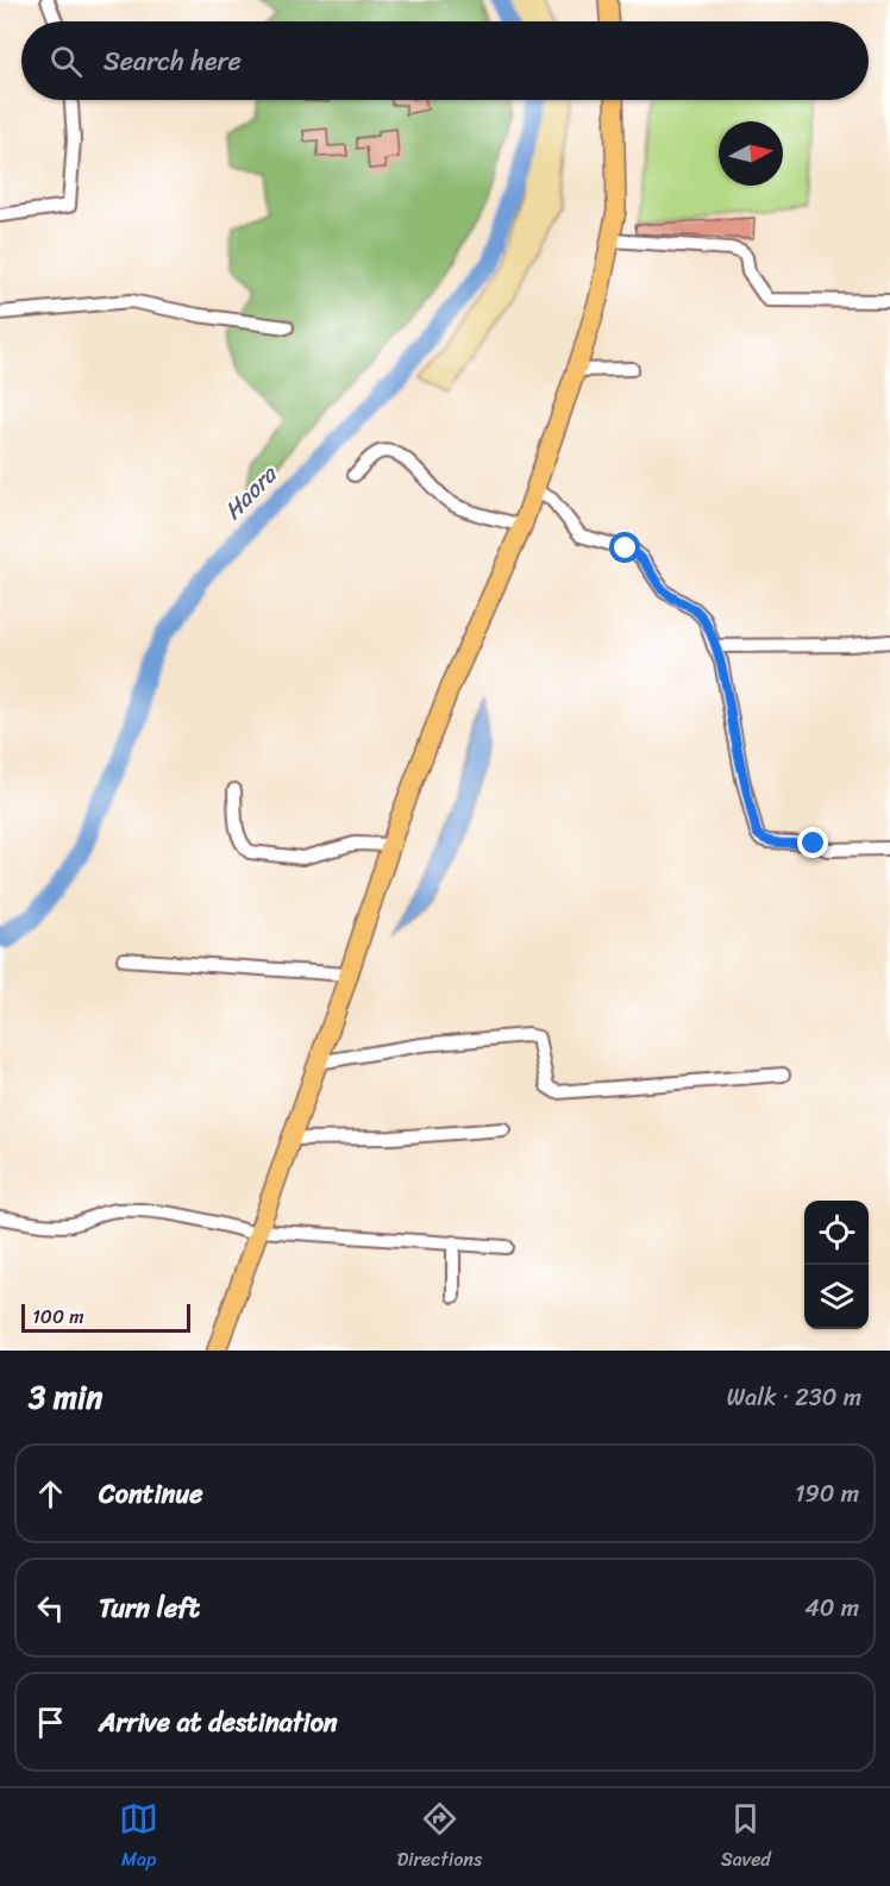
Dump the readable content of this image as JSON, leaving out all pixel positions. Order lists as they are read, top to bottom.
{
  "water": ["Haora"],
  "scale_bar": "100 m",
  "north": "right",
  "page": {
    "search": "Search here",
    "scale": "100 m",
    "heading": ["3 min", "Walk · 230 m"],
    "list": [
      ["Continue", "190 m"],
      ["Turn left", "40 m"],
      "Arrive at destination"
    ],
    "nav": ["Map", "Directions", "Saved"]
  }
}
